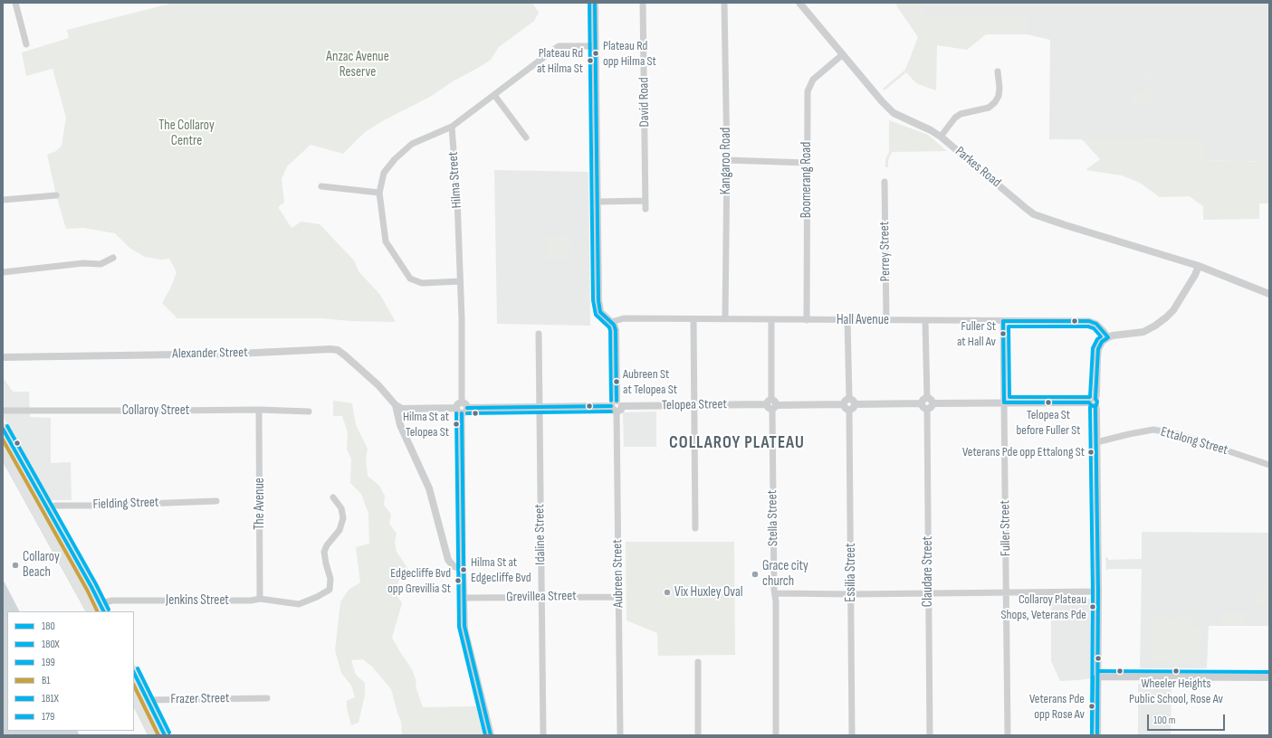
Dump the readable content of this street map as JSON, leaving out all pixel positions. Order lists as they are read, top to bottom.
{
  "streets": {
    "street": [
      "David Road",
      "Kangaroo Road",
      "Parkes Road",
      "Hilma Street",
      "Boomerang Road",
      "Perrey Street",
      "Hall Avenue",
      "Alexander Street",
      "Telopea Street",
      "Collaroy Street",
      "Ettalong Street",
      "Fielding Street",
      "The Avenue",
      "Stella Street",
      "Fuller Street",
      "Idaline Street",
      "Claudare Street",
      "Essilia Street",
      "Aubreen Street",
      "Grevillea Street",
      "Jenkins Street",
      "Frazer Street"
    ]
  },
  "crossings": [
    ["Kangaroo Road", "Hall Avenue"],
    ["Parkes Road", "Boomerang Road"],
    ["Hilma Street", "Telopea Street"],
    ["Boomerang Road", "Hall Avenue"],
    ["Perrey Street", "Hall Avenue"],
    ["Hall Avenue", "Stella Street"],
    ["Hall Avenue", "Fuller Street"],
    ["Hall Avenue", "Claudare Street"],
    ["Hall Avenue", "Aubreen Street"],
    ["Alexander Street", "Telopea Street"],
    ["Telopea Street", "Stella Street"],
    ["Telopea Street", "Idaline Street"],
    ["Telopea Street", "Essilia Street"],
    ["Telopea Street", "Aubreen Street"],
    ["Collaroy Street", "The Avenue"],
    ["The Avenue", "Jenkins Street"],
    ["Idaline Street", "Grevillea Street"],
    ["Aubreen Street", "Grevillea Street"]
  ],
  "districts": ["COLLAROY PLATEAU"],
  "parks": ["Anzac Avenue Reserve", "The Collaroy Centre"],
  "places": [
    "Plateau Rd opp Hilma St",
    "Plateau Rd at Hilma St",
    "Fuller St at Hall Av",
    "Aubreen St at Telopea St",
    "Telopea St before Fuller St",
    "Hilma St at Telopea St",
    "Veterans Pde opp Ettalong St",
    "Collaroy Beach",
    "Hilma St at Edgecliffe Bvd",
    "Grace city church",
    "Edgecliffe Bvd opp Grevillia St",
    "Vix Huxley Oval",
    "Collaroy Plateau Shops, Veterans Pde",
    "Wheeler Heights Public School, Rose Av",
    "Veterans Pde opp Rose Av"
  ],
  "lines": [
    "transit line 180",
    "transit line 180X",
    "transit line 181X",
    "transit line 199",
    "transit line B1",
    "transit line 179"
  ],
  "legend": [
    "180",
    "180X",
    "199",
    "B1",
    "181X",
    "179"
  ],
  "scale_bar": "100 m"
}
